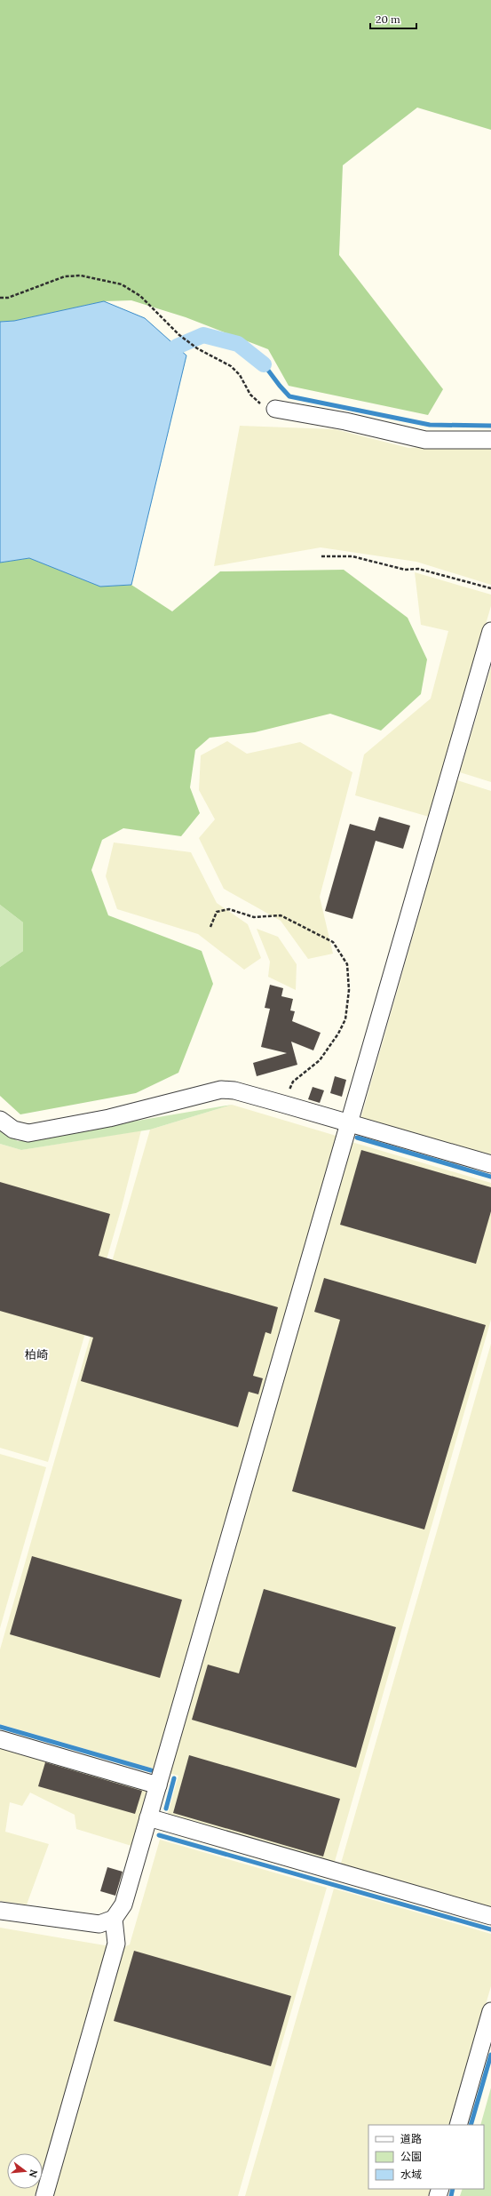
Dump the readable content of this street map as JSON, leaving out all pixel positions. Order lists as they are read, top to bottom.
{
  "districts": ["柏崎"],
  "legend": ["道路", "公園", "水域"],
  "scale_bar": "20 m",
  "north": "right"
}
